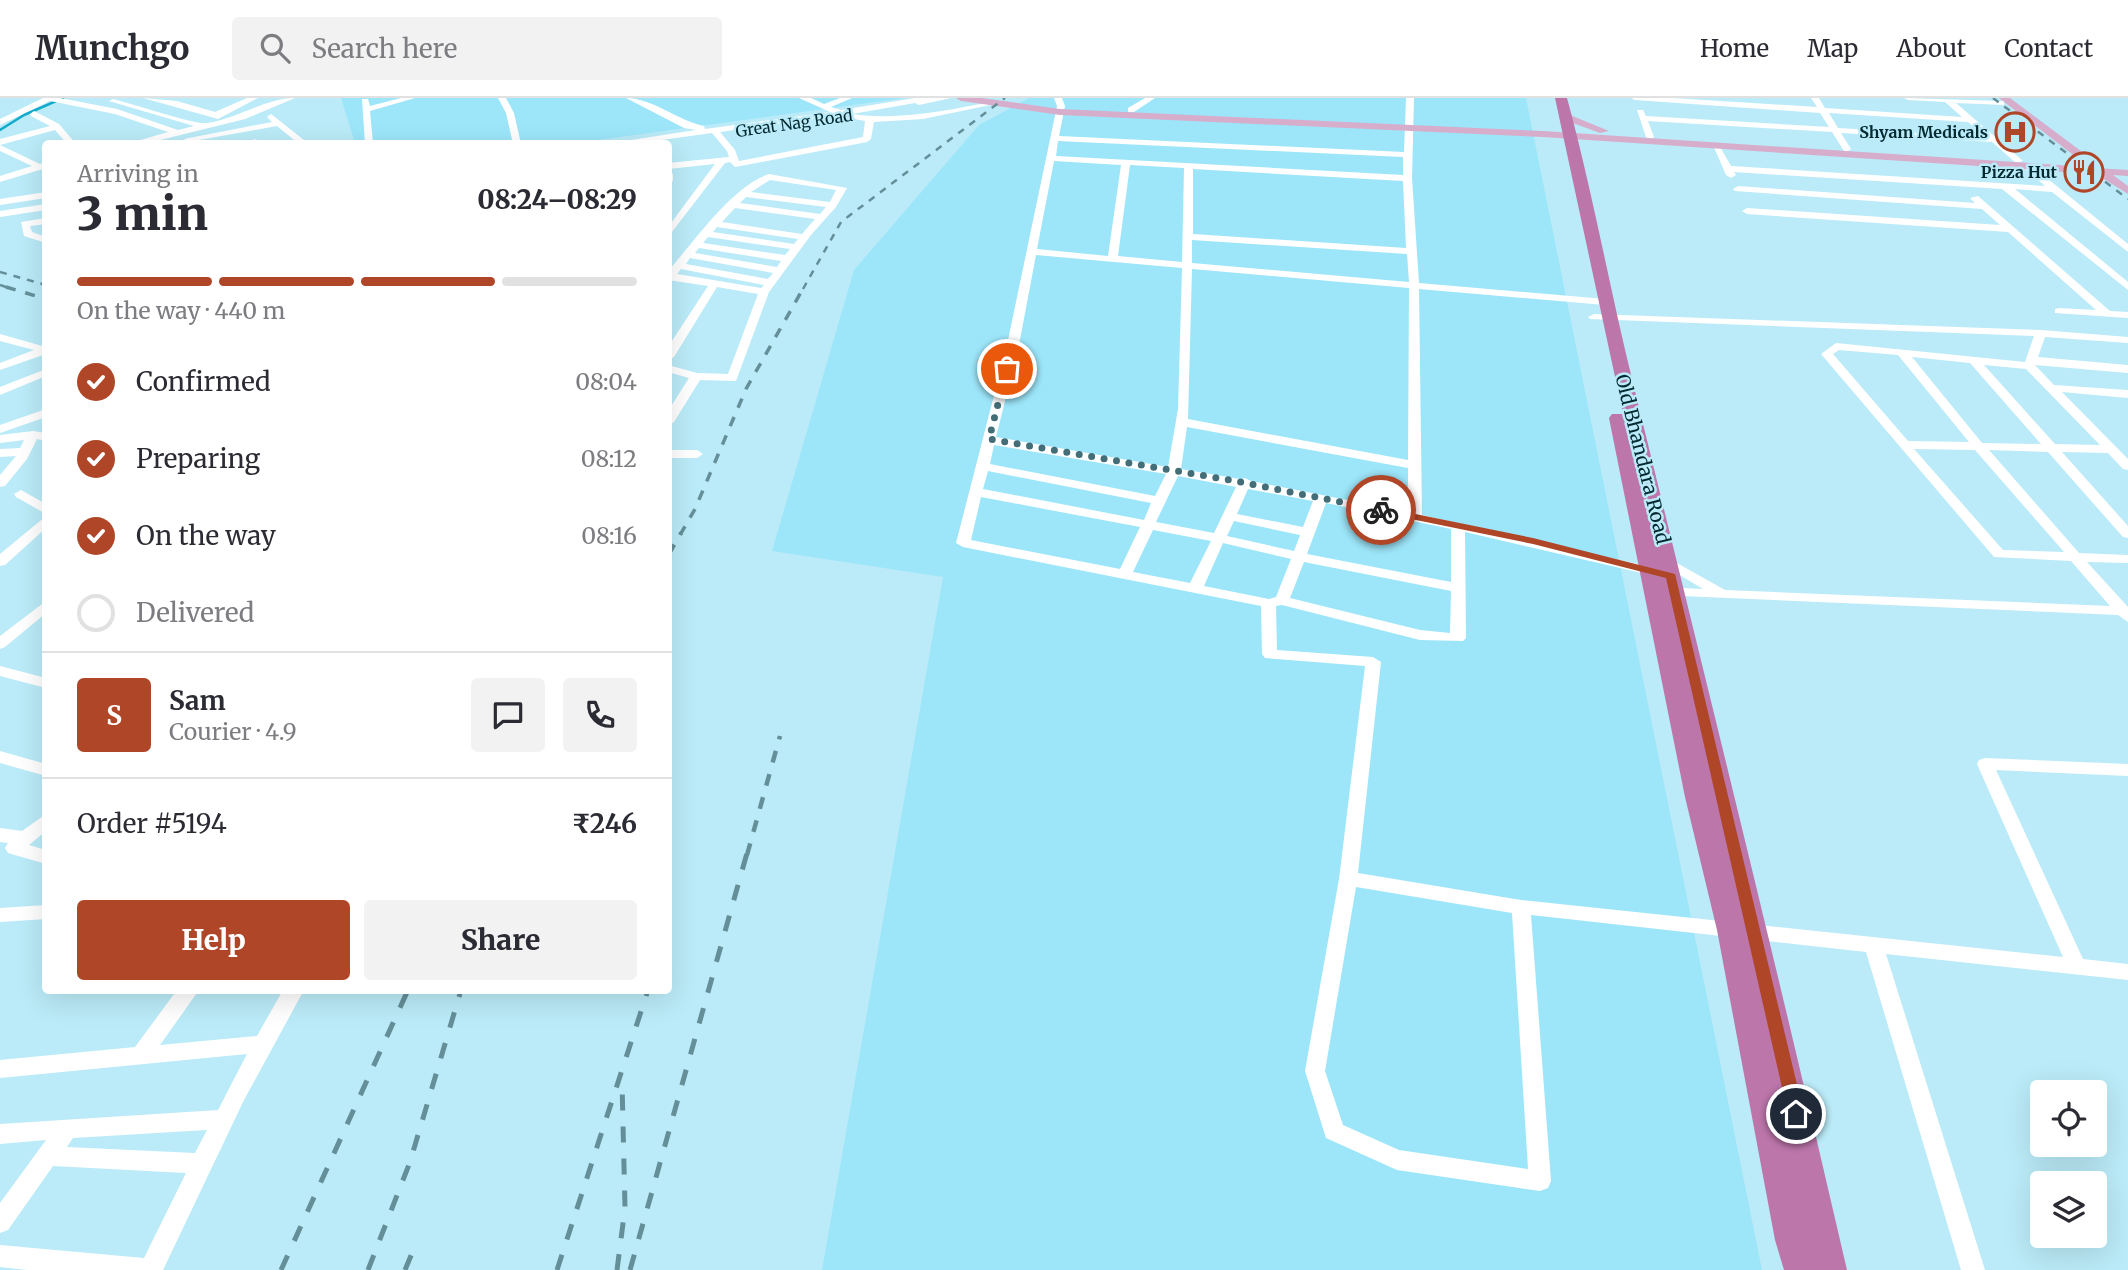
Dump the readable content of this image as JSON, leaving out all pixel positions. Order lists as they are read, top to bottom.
{
  "streets": {
    "street": ["Great Nag Road"]
  },
  "places": {
    "hospital": ["Shyam Medicals"],
    "restaurant": ["Pizza Hut"]
  },
  "page": {
    "header": "Munchgo",
    "search": "Search here",
    "nav": [
      "Home",
      "Map",
      "About",
      "Contact"
    ],
    "heading": ["3 min", "Arriving in", "08:24–08:29"],
    "panel": [
      "Sam",
      "Courier · 4.9",
      "Order #5194",
      "₹246"
    ],
    "bar": "On the way · 440 m",
    "list": [
      ["Confirmed", "08:04"],
      ["Preparing", "08:12"],
      ["On the way", "08:16"],
      "Delivered"
    ],
    "round": "S",
    "buttons": ["Help", "Share"]
  }
}
